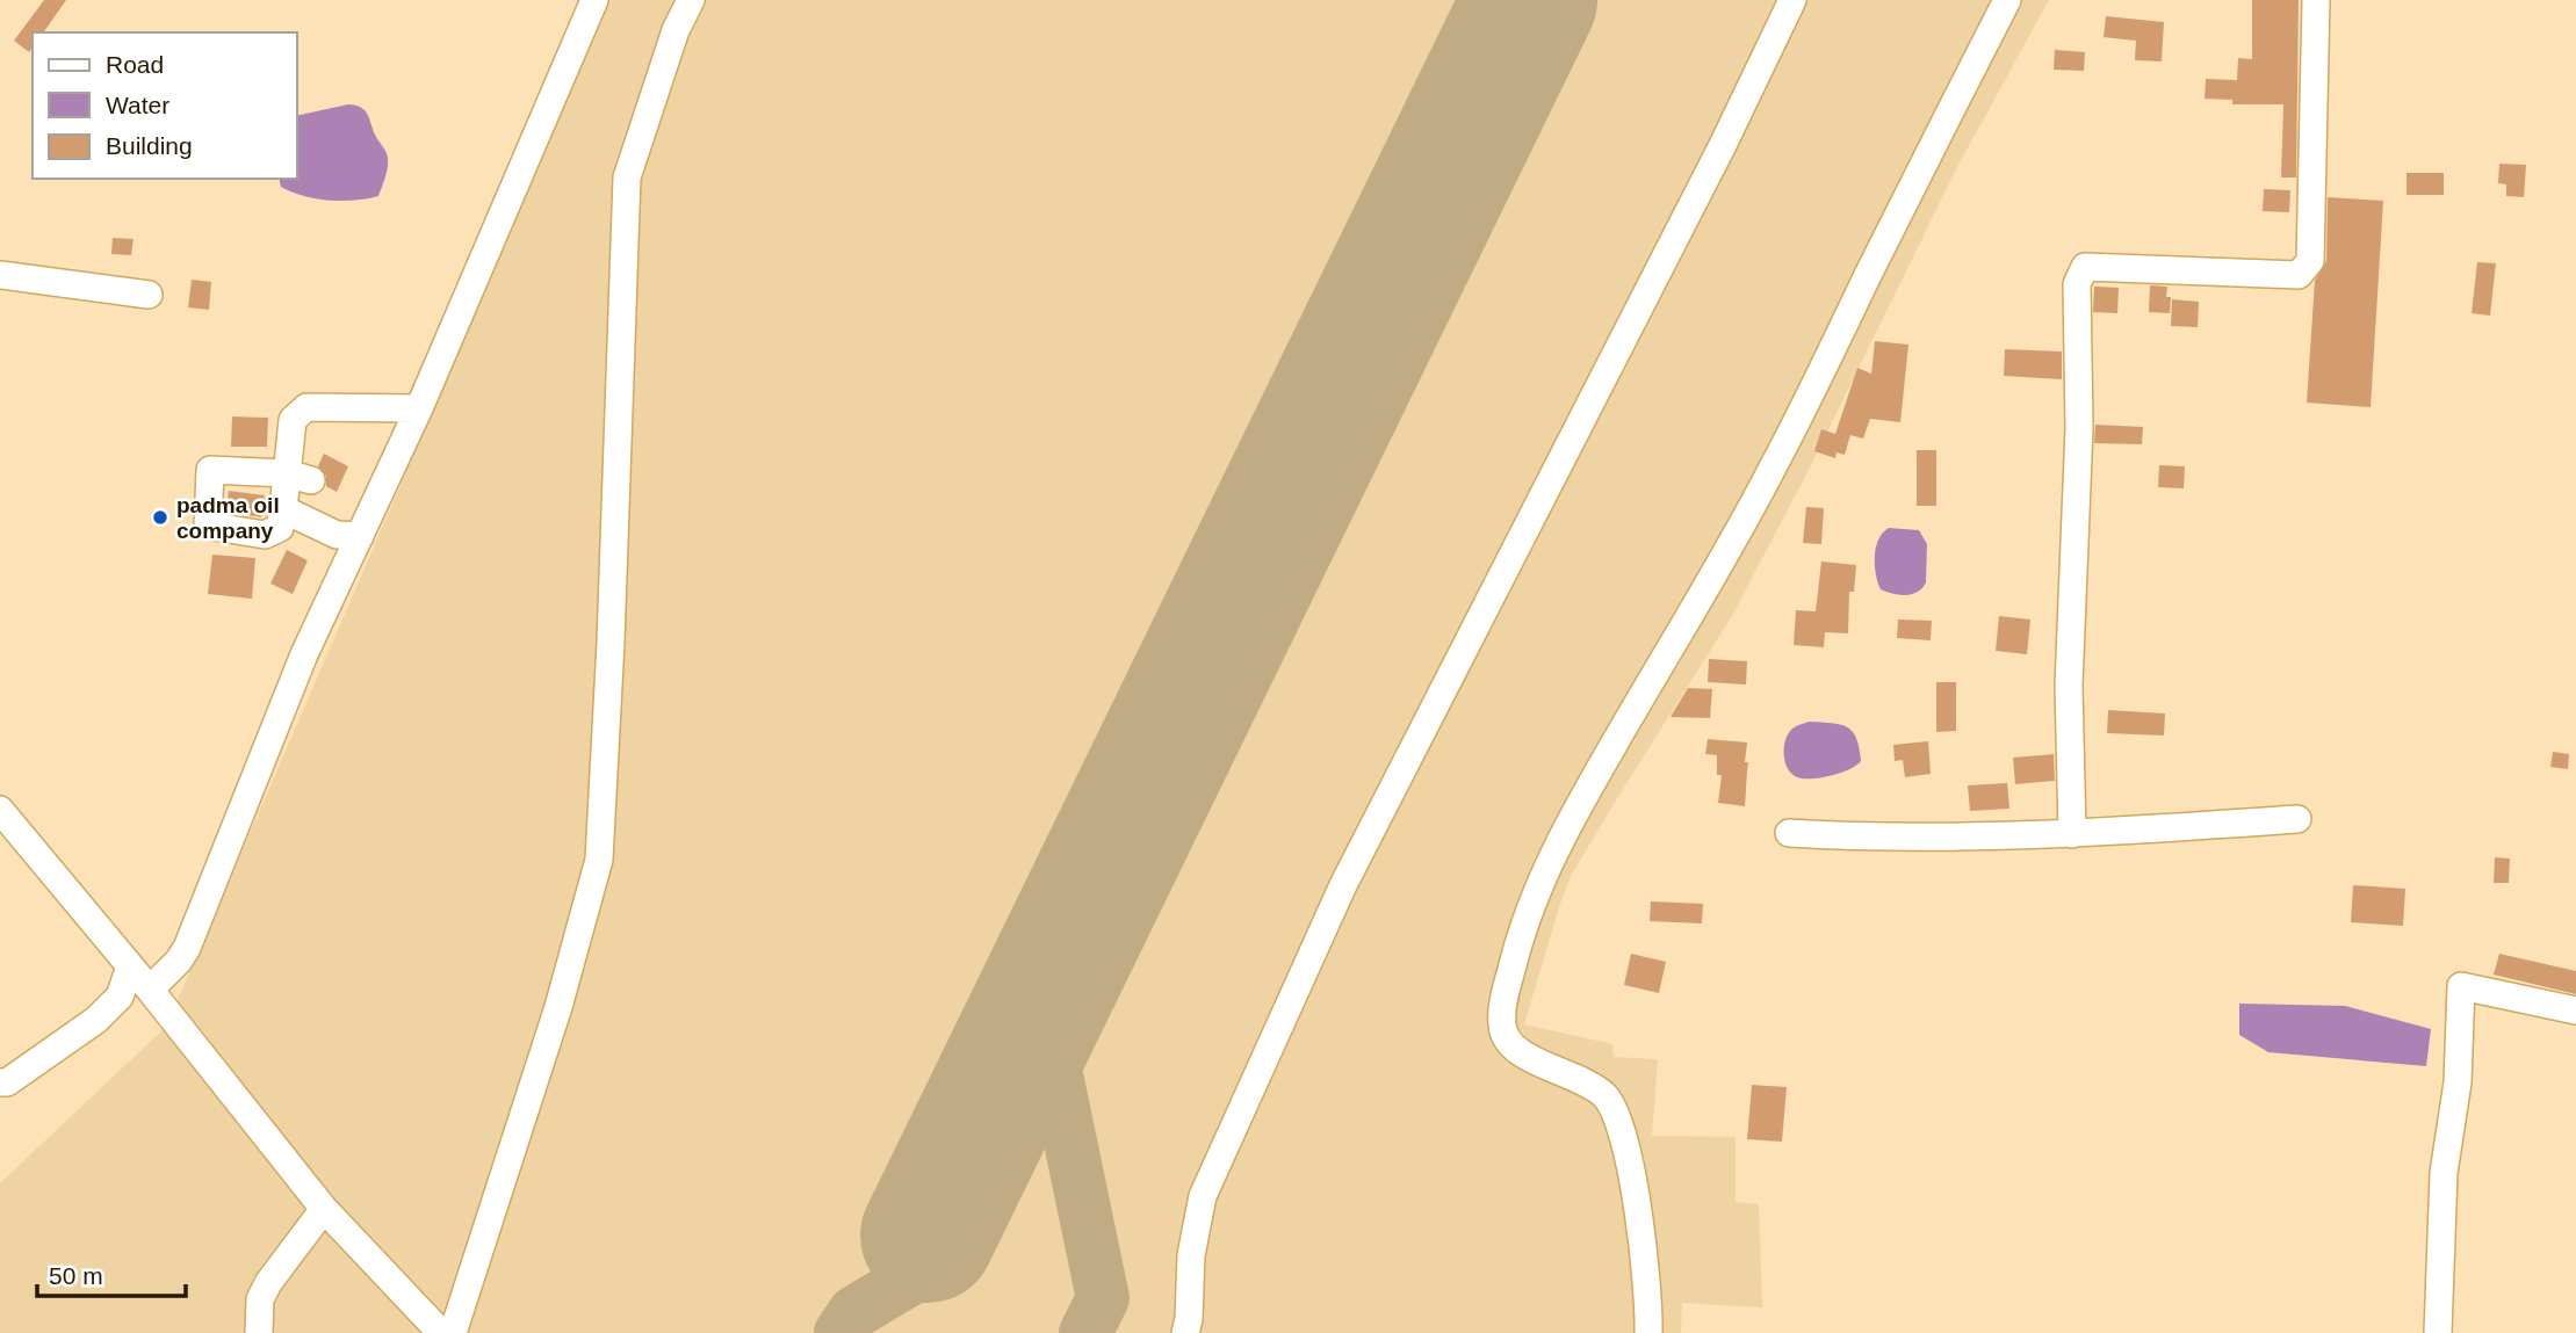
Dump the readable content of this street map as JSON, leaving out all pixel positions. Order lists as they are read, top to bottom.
{
  "places": ["padma oil company"],
  "legend": ["Road", "Water", "Building"],
  "scale_bar": "50 m"
}
